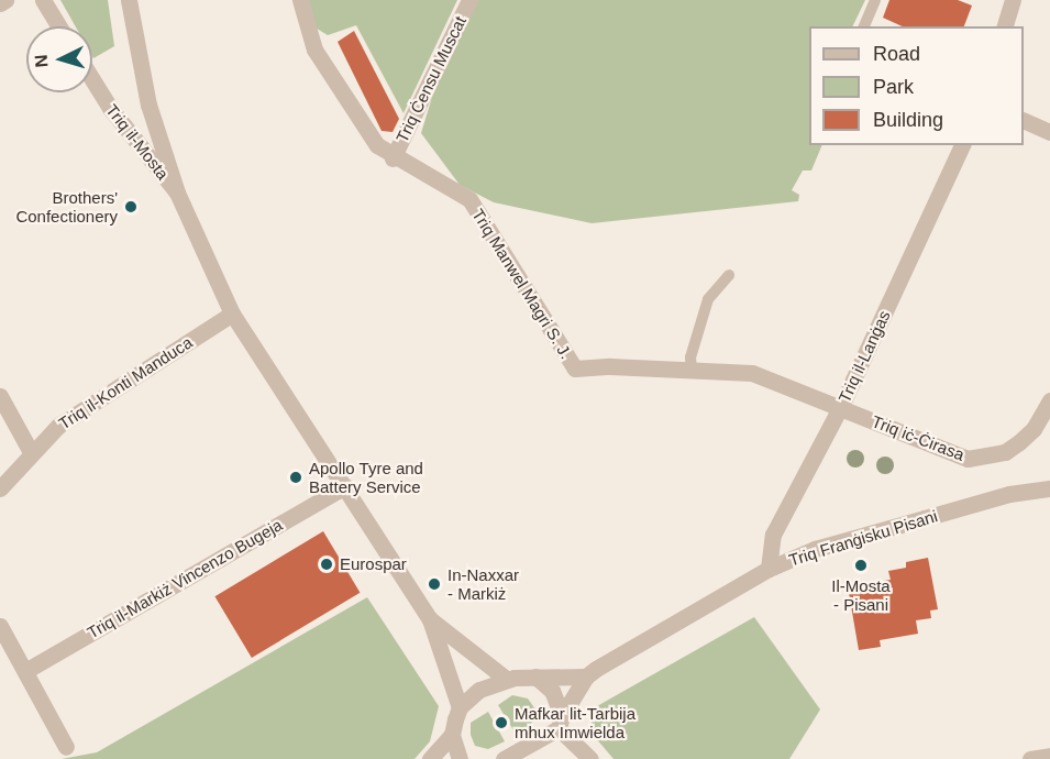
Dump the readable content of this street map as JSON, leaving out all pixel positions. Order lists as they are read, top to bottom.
{
  "streets": {
    "street": [
      "Triq Ċensu Muscat",
      "Triq il-Mosta",
      "Triq Manwel Magri S. J.",
      "Triq il-Lanġas",
      "Triq il-Konti Manduca",
      "Triq iċ-Ċirasa",
      "Triq Franġisku Pisani",
      "Triq il-Markiż Vincenzo Bugeja"
    ]
  },
  "crossings": [
    ["Triq Ċensu Muscat", "Triq Manwel Magri S. J."],
    ["Triq Manwel Magri S. J.", "Triq il-Lanġas"],
    ["Triq Manwel Magri S. J.", "Triq iċ-Ċirasa"],
    ["Triq il-Lanġas", "Triq iċ-Ċirasa"],
    ["Triq il-Lanġas", "Triq Franġisku Pisani"]
  ],
  "places": [
    "Brothers' Confectionery",
    "Apollo Tyre and Battery Service",
    "Eurospar",
    "Il-Mosta - Pisani",
    "In-Naxxar - Markiż",
    "Mafkar lit-Tarbija mhux Imwielda"
  ],
  "legend": ["Road", "Park", "Building"],
  "north": "left"
}
